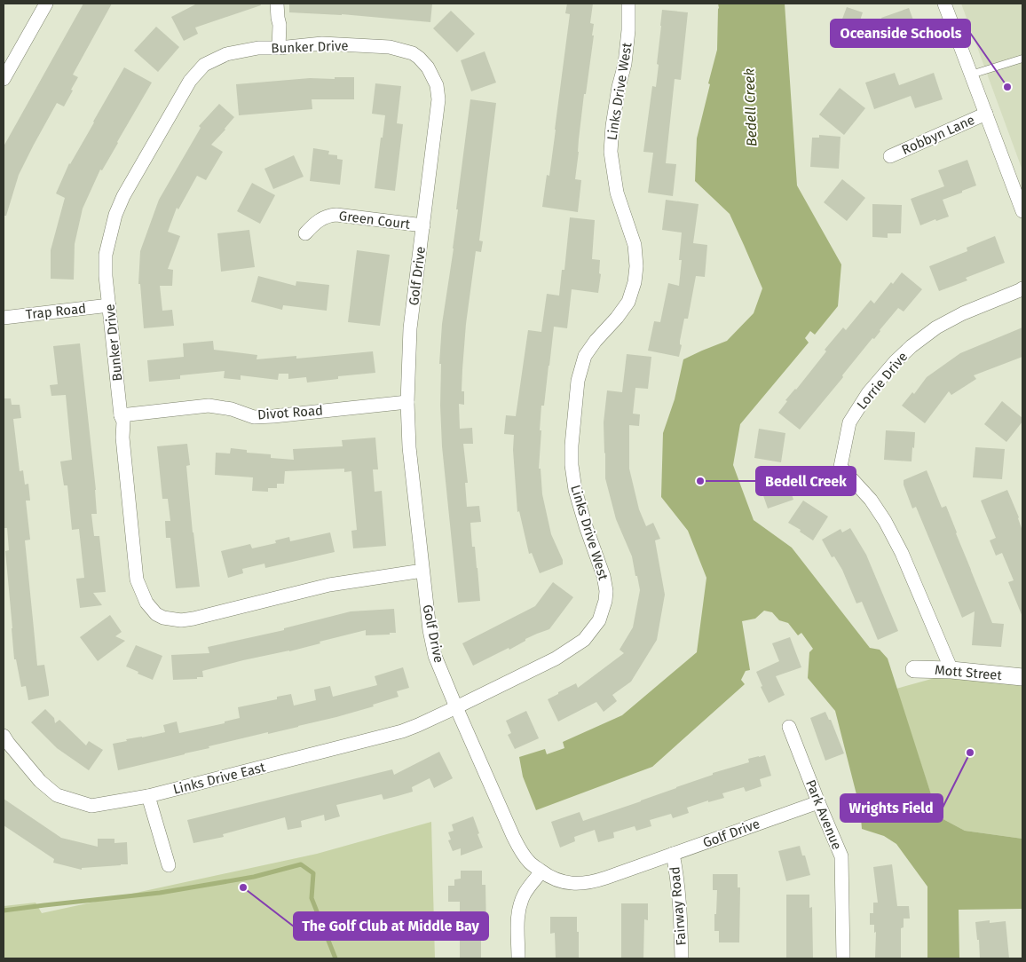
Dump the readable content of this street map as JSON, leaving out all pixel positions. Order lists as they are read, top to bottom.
{
  "streets": {
    "street": [
      "Bunker Drive",
      "Links Drive West",
      "Robbyn Lane",
      "Green Court",
      "Golf Drive",
      "Trap Road",
      "Lorrie Drive",
      "Divot Road",
      "Mott Street",
      "Links Drive East",
      "Park Avenue",
      "Fairway Road"
    ]
  },
  "crossings": [
    ["Bunker Drive", "Golf Drive"],
    ["Bunker Drive", "Trap Road"],
    ["Bunker Drive", "Divot Road"],
    ["Links Drive West", "Golf Drive"],
    ["Links Drive West", "Links Drive East"],
    ["Green Court", "Golf Drive"],
    ["Golf Drive", "Divot Road"],
    ["Golf Drive", "Links Drive East"],
    ["Golf Drive", "Park Avenue"],
    ["Golf Drive", "Fairway Road"],
    ["Lorrie Drive", "Mott Street"]
  ],
  "water": ["Bedell Creek"],
  "places": [
    "Oceanside Schools",
    "Bedell Creek",
    "Wrights Field",
    "The Golf Club at Middle Bay"
  ]
}
